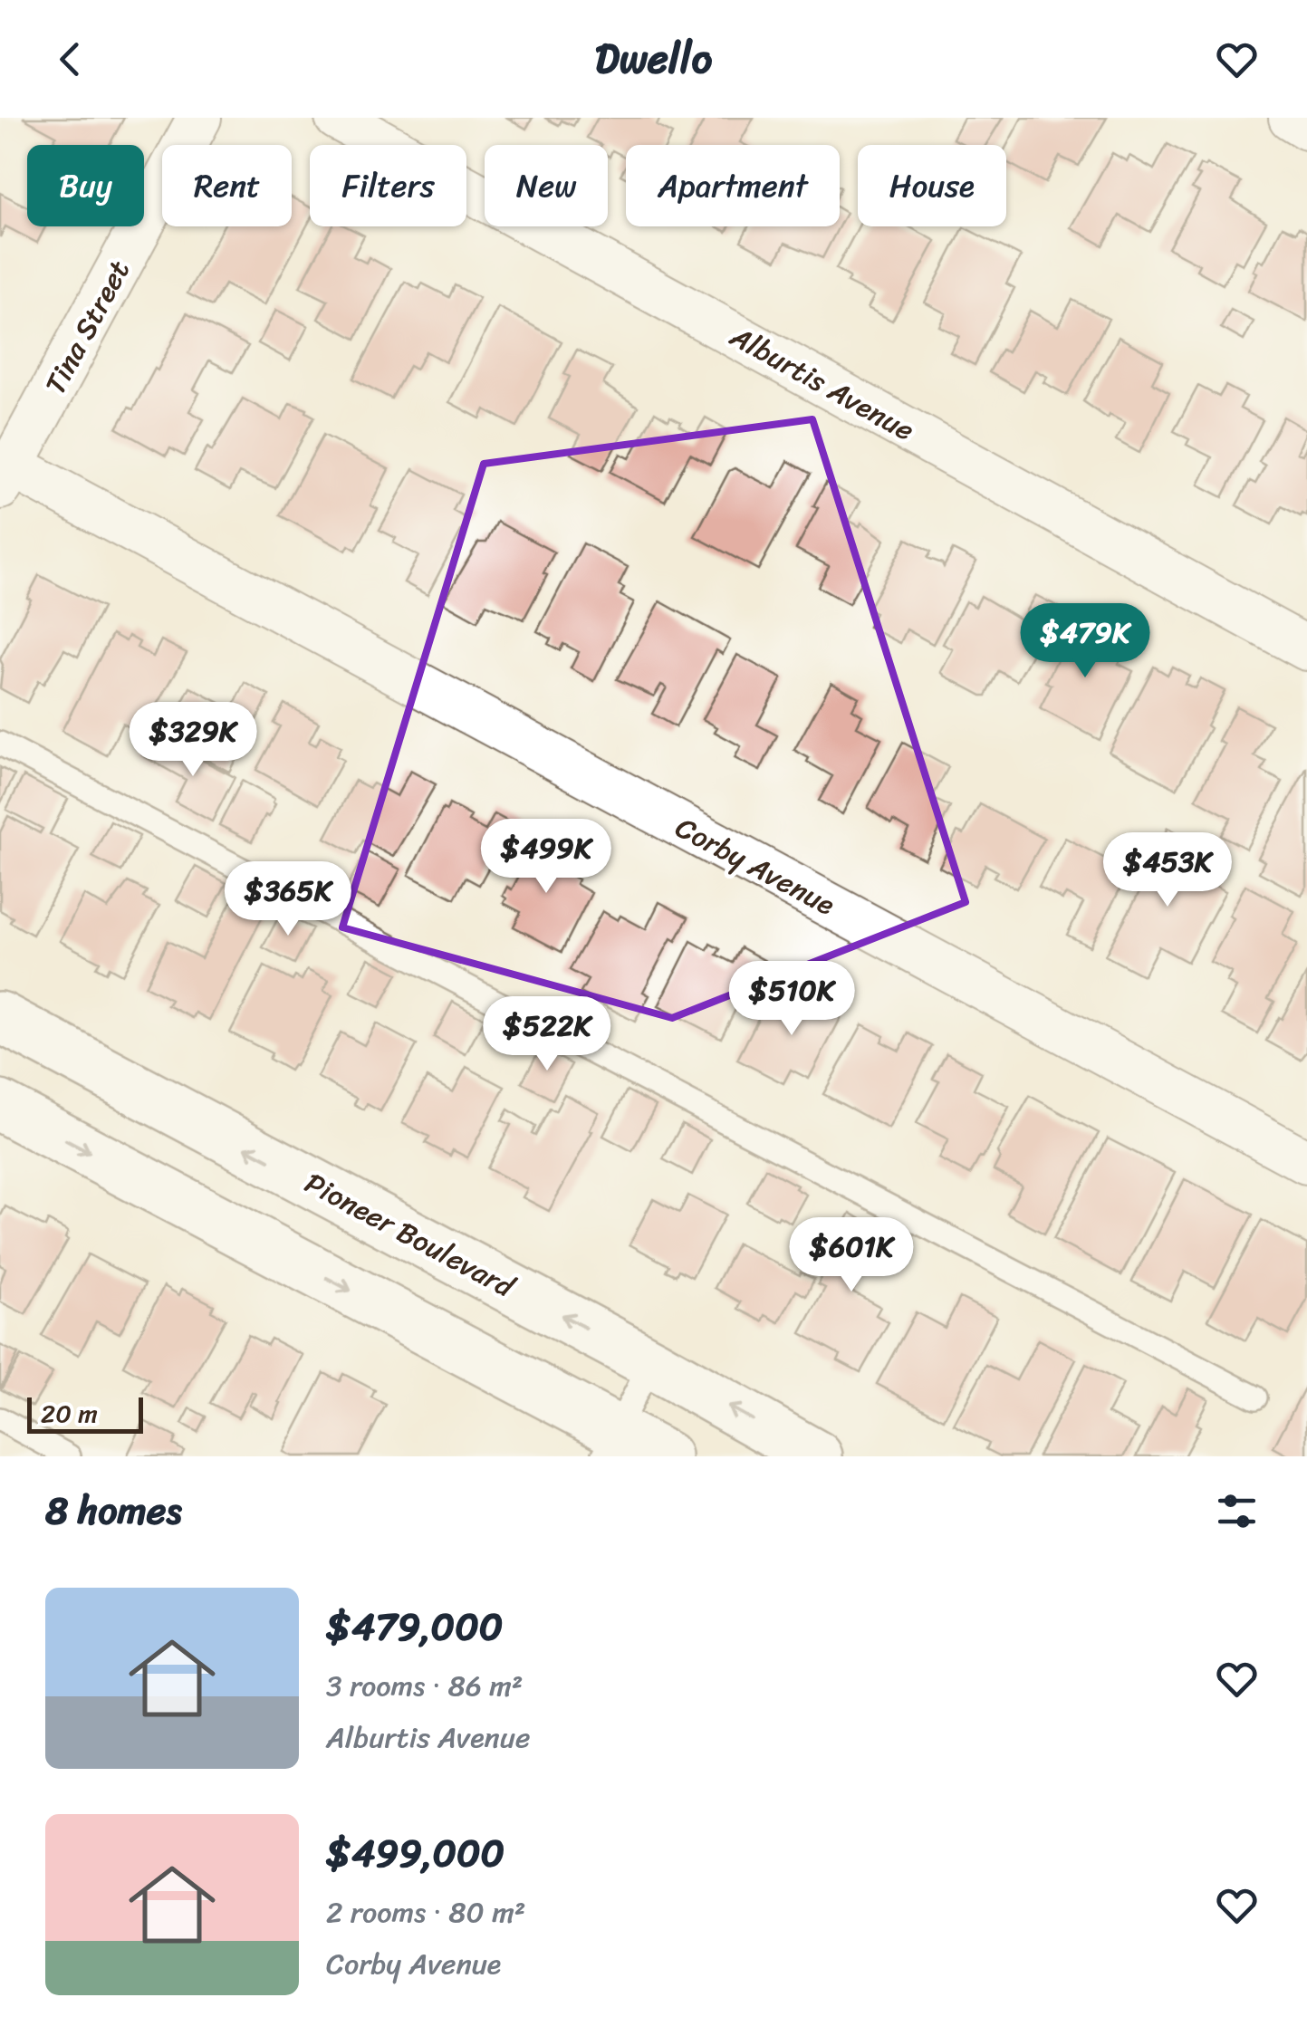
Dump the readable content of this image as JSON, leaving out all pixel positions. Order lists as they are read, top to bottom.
{
  "streets": {
    "main road": ["Pioneer Boulevard"],
    "street": ["Tina Street", "Alburtis Avenue", "Corby Avenue"]
  },
  "crossings": [
    ["Tina Street", "Corby Avenue"]
  ],
  "scale_bar": "20 m",
  "page": {
    "header": "Dwello",
    "chip": [
      "Buy",
      "Rent",
      "Filters",
      "New",
      "Apartment",
      "House"
    ],
    "price": [
      "$479K",
      "$329K",
      "$499K",
      "$453K",
      "$365K",
      "$510K",
      "$522K",
      "$601K"
    ],
    "scale": "20 m",
    "heading": "8 homes",
    "list": [
      {
        "name": "$479,000",
        "note": "3 rooms · 86 m² · Alburtis Avenue"
      },
      {
        "name": "$499,000",
        "note": "2 rooms · 80 m² · Corby Avenue"
      }
    ]
  }
}
